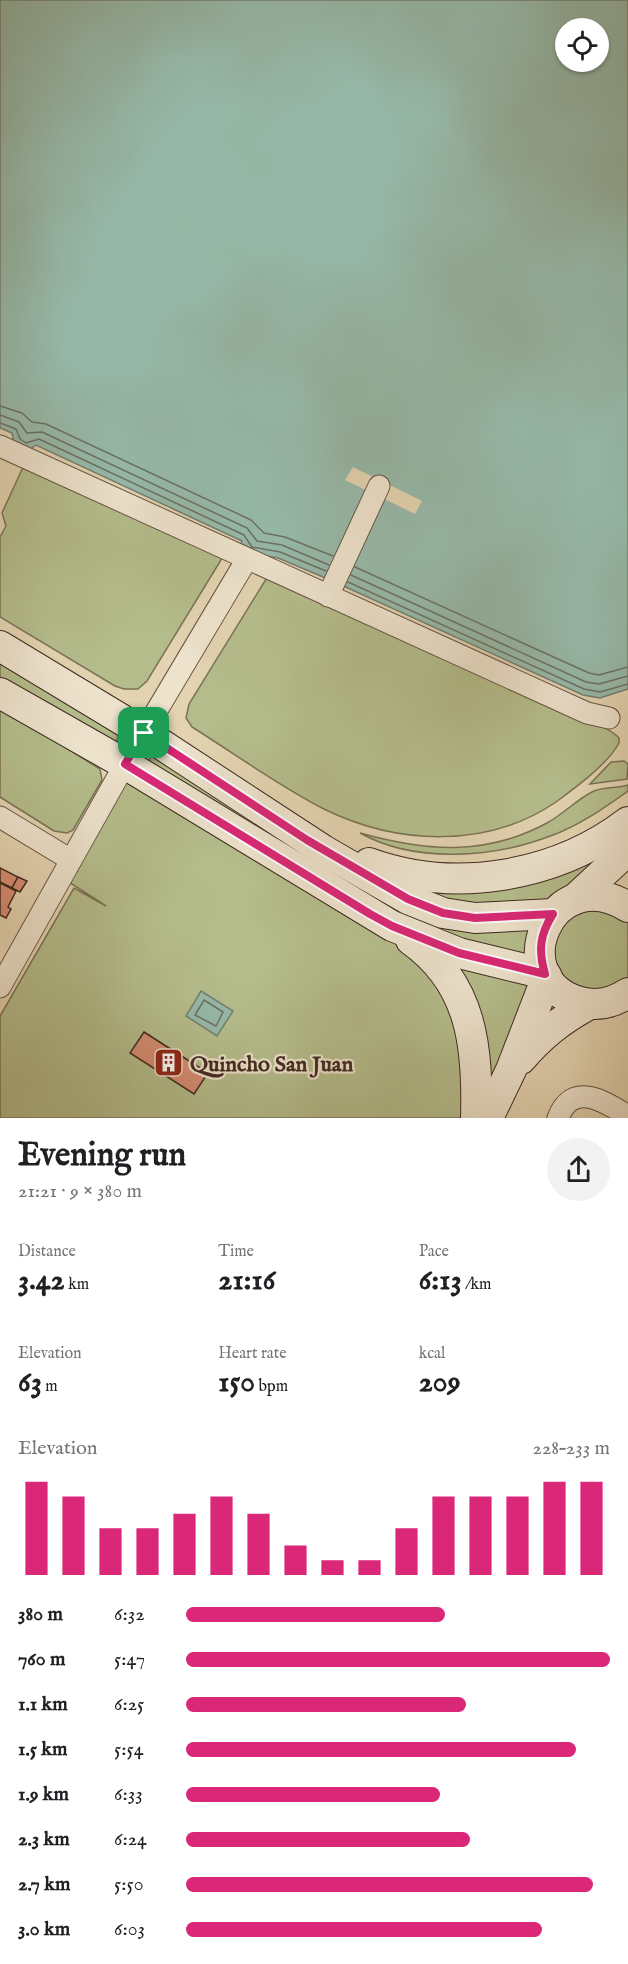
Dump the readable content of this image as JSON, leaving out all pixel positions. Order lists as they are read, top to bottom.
{
  "places": {
    "building": ["Quincho San Juan"]
  },
  "page": {
    "heading": ["Evening run", "21:21 · 9 × 380 m"],
    "stats": [
      ["Distance", "3.42 km"],
      ["Time", "21:16"],
      ["Pace", "6:13 /km"],
      ["Elevation", "63 m"],
      ["Heart rate", "150 bpm"],
      ["kcal", "209"]
    ],
    "chart": ["Elevation", "228–233 m"],
    "list": [
      {
        "name": "380 m",
        "note": "6:32"
      },
      {
        "name": "760 m",
        "note": "5:47"
      },
      {
        "name": "1.1 km",
        "note": "6:25"
      },
      {
        "name": "1.5 km",
        "note": "5:54"
      },
      {
        "name": "1.9 km",
        "note": "6:33"
      },
      {
        "name": "2.3 km",
        "note": "6:24"
      },
      {
        "name": "2.7 km",
        "note": "5:50"
      },
      {
        "name": "3.0 km",
        "note": "6:03"
      }
    ]
  }
}
